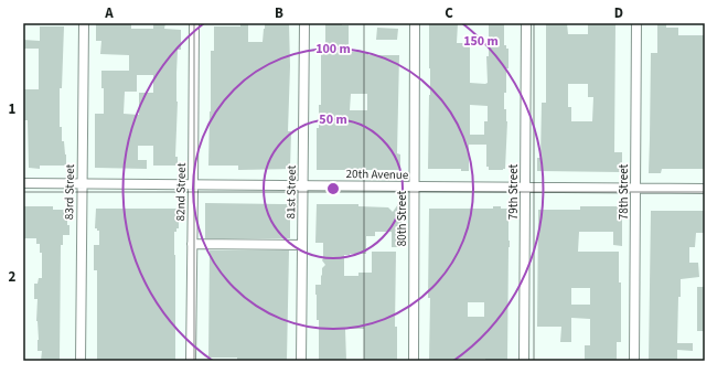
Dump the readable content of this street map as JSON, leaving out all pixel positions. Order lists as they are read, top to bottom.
{
  "streets": {
    "street": [
      "20th Avenue",
      "83rd Street",
      "82nd Street",
      "81st Street",
      "79th Street",
      "78th Street",
      "80th Street"
    ]
  },
  "crossings": [
    ["20th Avenue", "83rd Street"],
    ["20th Avenue", "82nd Street"],
    ["20th Avenue", "81st Street"],
    ["20th Avenue", "79th Street"],
    ["20th Avenue", "78th Street"],
    ["20th Avenue", "80th Street"]
  ],
  "grid": {
    "columns": [
      "A",
      "B",
      "C",
      "D"
    ],
    "rows": ["1", "2"]
  },
  "rings": ["150 m", "100 m", "50 m"]
}
